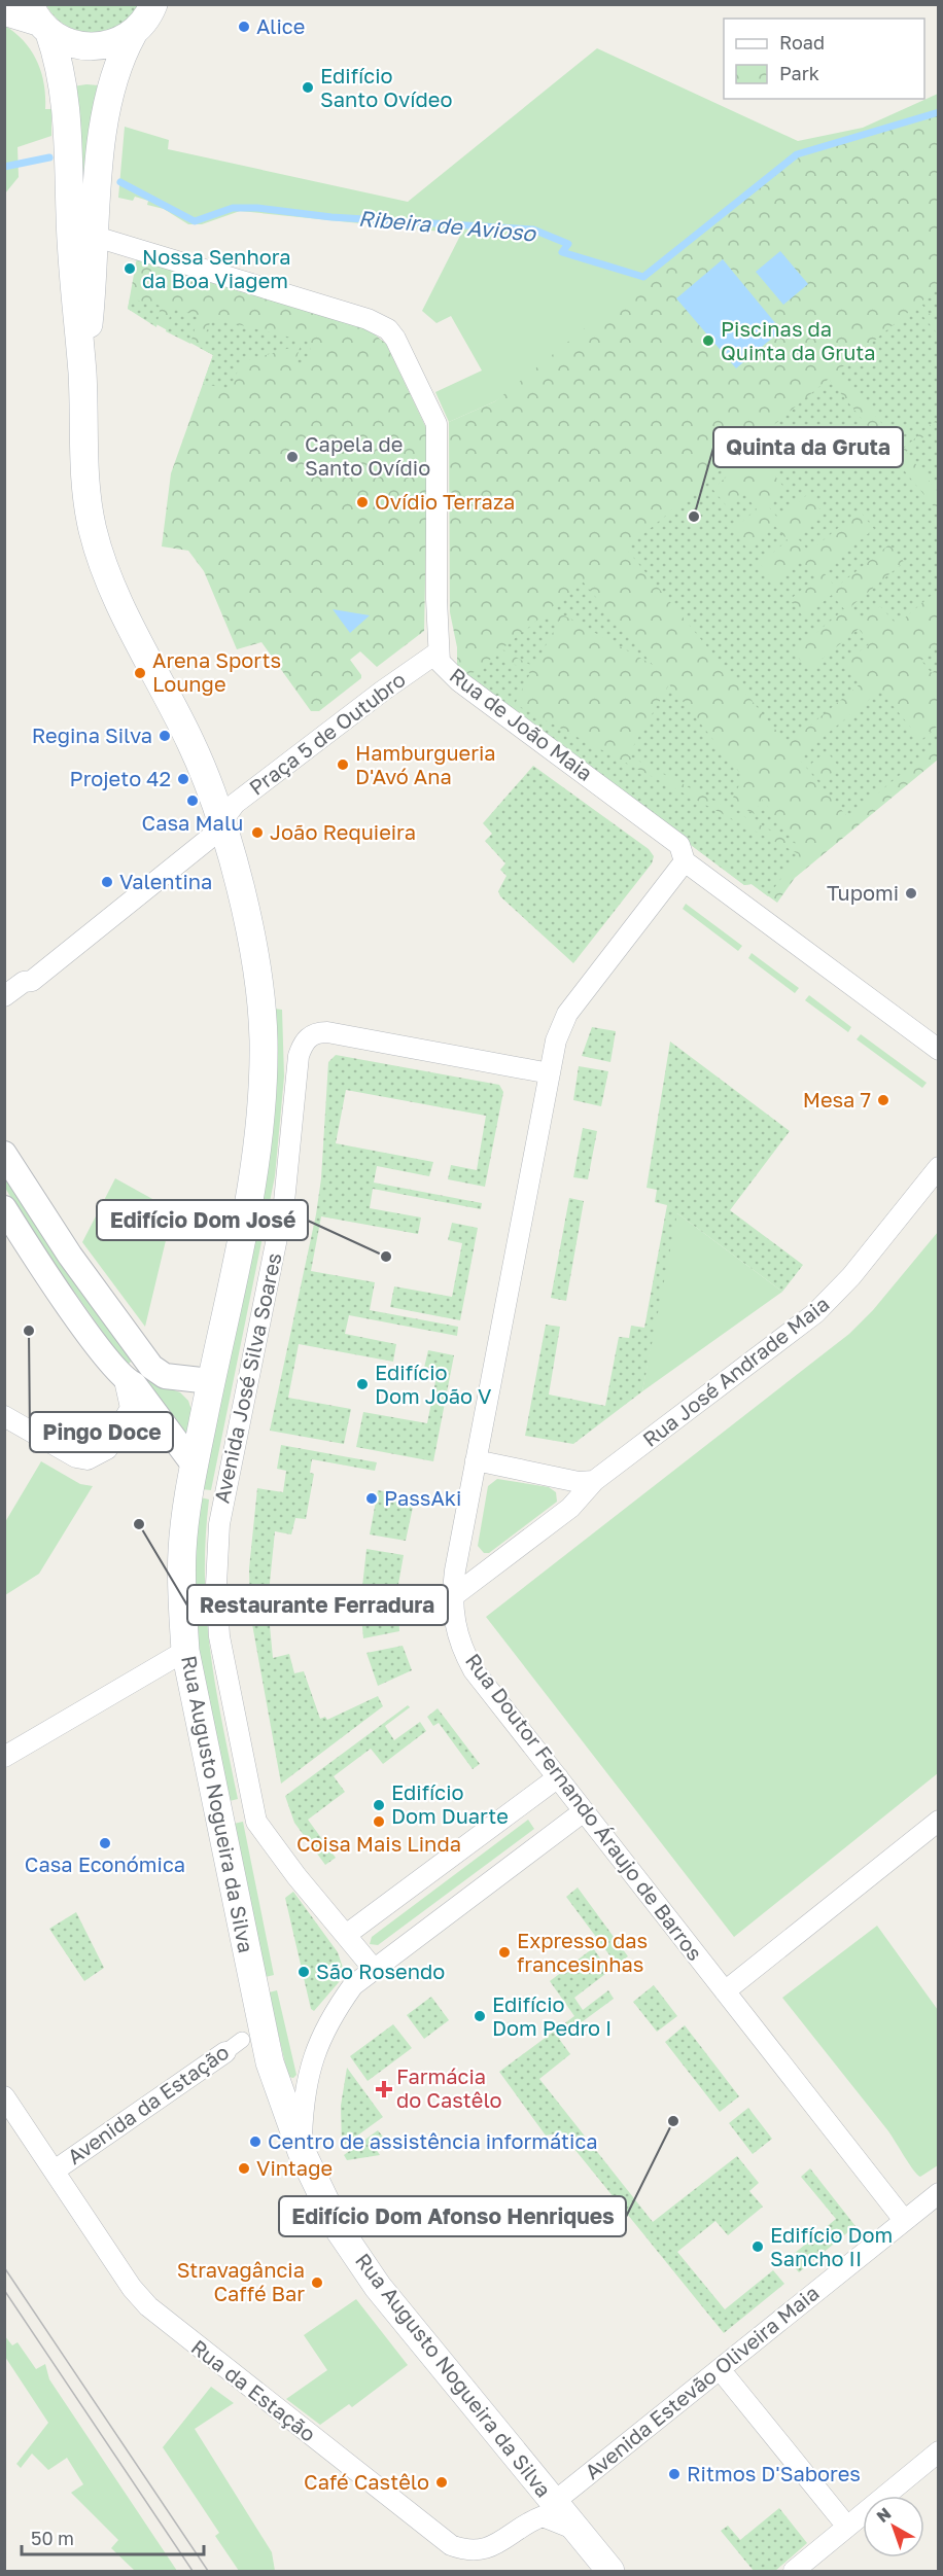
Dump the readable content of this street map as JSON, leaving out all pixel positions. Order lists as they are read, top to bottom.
{
  "streets": {
    "main road": ["Rua Augusto Nogueira da Silva"],
    "street": [
      "Rua de João Maia",
      "Praça 5 de Outubro",
      "Rua José Andrade Maia",
      "Avenida José Silva Soares",
      "Rua Doutor Fernando Áraujo de Barros",
      "Avenida da Estação",
      "Avenida Estevão Oliveira Maia",
      "Rua da Estação"
    ]
  },
  "crossings": [
    ["Rua de João Maia", "Praça 5 de Outubro"],
    ["Rua de João Maia", "Rua Augusto Nogueira da Silva"],
    ["Rua de João Maia", "Rua Doutor Fernando Áraujo de Barros"],
    ["Praça 5 de Outubro", "Rua Augusto Nogueira da Silva"],
    ["Rua José Andrade Maia", "Rua Doutor Fernando Áraujo de Barros"],
    ["Avenida José Silva Soares", "Rua Doutor Fernando Áraujo de Barros"],
    ["Rua Augusto Nogueira da Silva", "Avenida Estevão Oliveira Maia"],
    ["Rua Augusto Nogueira da Silva", "Rua da Estação"],
    ["Rua Doutor Fernando Áraujo de Barros", "Avenida Estevão Oliveira Maia"],
    ["Avenida da Estação", "Rua da Estação"]
  ],
  "water": ["Ribeira de Avioso"],
  "places": {
    "other": [
      "Alice",
      "Edifício Santo Ovídeo",
      "Nossa Senhora da Boa Viagem",
      "Piscinas da Quinta da Gruta",
      "Capela de Santo Ovídio",
      "Ovídio Terraza",
      "Quinta da Gruta",
      "Arena Sports Lounge",
      "Regina Silva",
      "Hamburgueria D'Avó Ana",
      "Projeto 42",
      "Casa Malu",
      "João Requieira",
      "Valentina",
      "Tupomi",
      "Mesa 7",
      "Edifício Dom José",
      "Pingo Doce",
      "Edifício Dom João V",
      "PassAki",
      "Restaurante Ferradura",
      "Edifício Dom Duarte",
      "Coisa Mais Linda",
      "Casa Económica",
      "Expresso das francesinhas",
      "São Rosendo",
      "Edifício Dom Pedro I",
      "Edifício Dom Afonso Henriques",
      "Centro de assistência informática",
      "Vintage",
      "Edifício Dom Sancho II",
      "Stravagância Caffé Bar",
      "Ritmos D'Sabores",
      "Café Castêlo"
    ],
    "health": ["Farmácia do Castêlo"]
  },
  "legend": ["Road", "Park"],
  "scale_bar": "50 m",
  "north": "top left"
}
